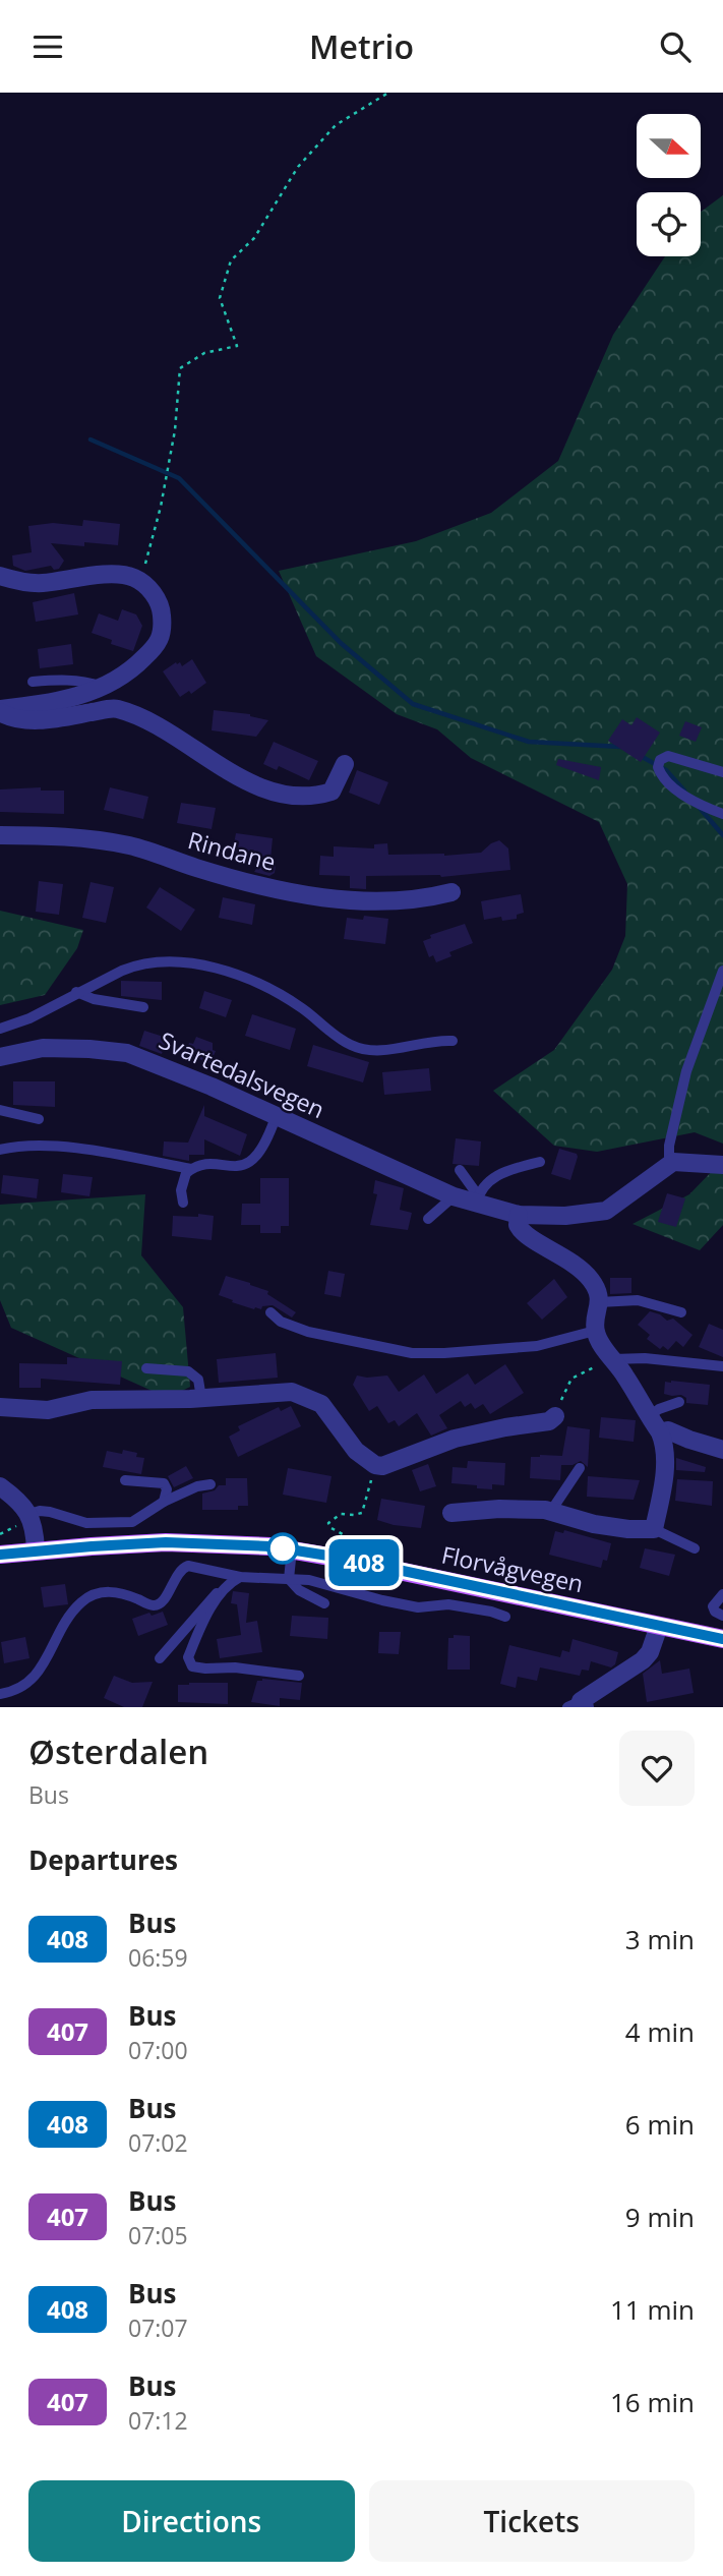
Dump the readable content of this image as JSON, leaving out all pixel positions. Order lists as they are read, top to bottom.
{
  "streets": {
    "main road": ["Florvågvegen"],
    "street": ["Rindane", "Svartedalsvegen"]
  },
  "lines": ["bus line 408"],
  "north": "right",
  "page": {
    "header": "Metrio",
    "on_map": "408",
    "heading": [
      ["Østerdalen", "Bus"],
      "Departures"
    ],
    "list": [
      {
        "mark": "408",
        "name": "Bus",
        "note": "06:59",
        "value": "3 min"
      },
      {
        "mark": "407",
        "name": "Bus",
        "note": "07:00",
        "value": "4 min"
      },
      {
        "mark": "408",
        "name": "Bus",
        "note": "07:02",
        "value": "6 min"
      },
      {
        "mark": "407",
        "name": "Bus",
        "note": "07:05",
        "value": "9 min"
      },
      {
        "mark": "408",
        "name": "Bus",
        "note": "07:07",
        "value": "11 min"
      },
      {
        "mark": "407",
        "name": "Bus",
        "note": "07:12",
        "value": "16 min"
      }
    ],
    "buttons": ["Directions", "Tickets"]
  }
}
